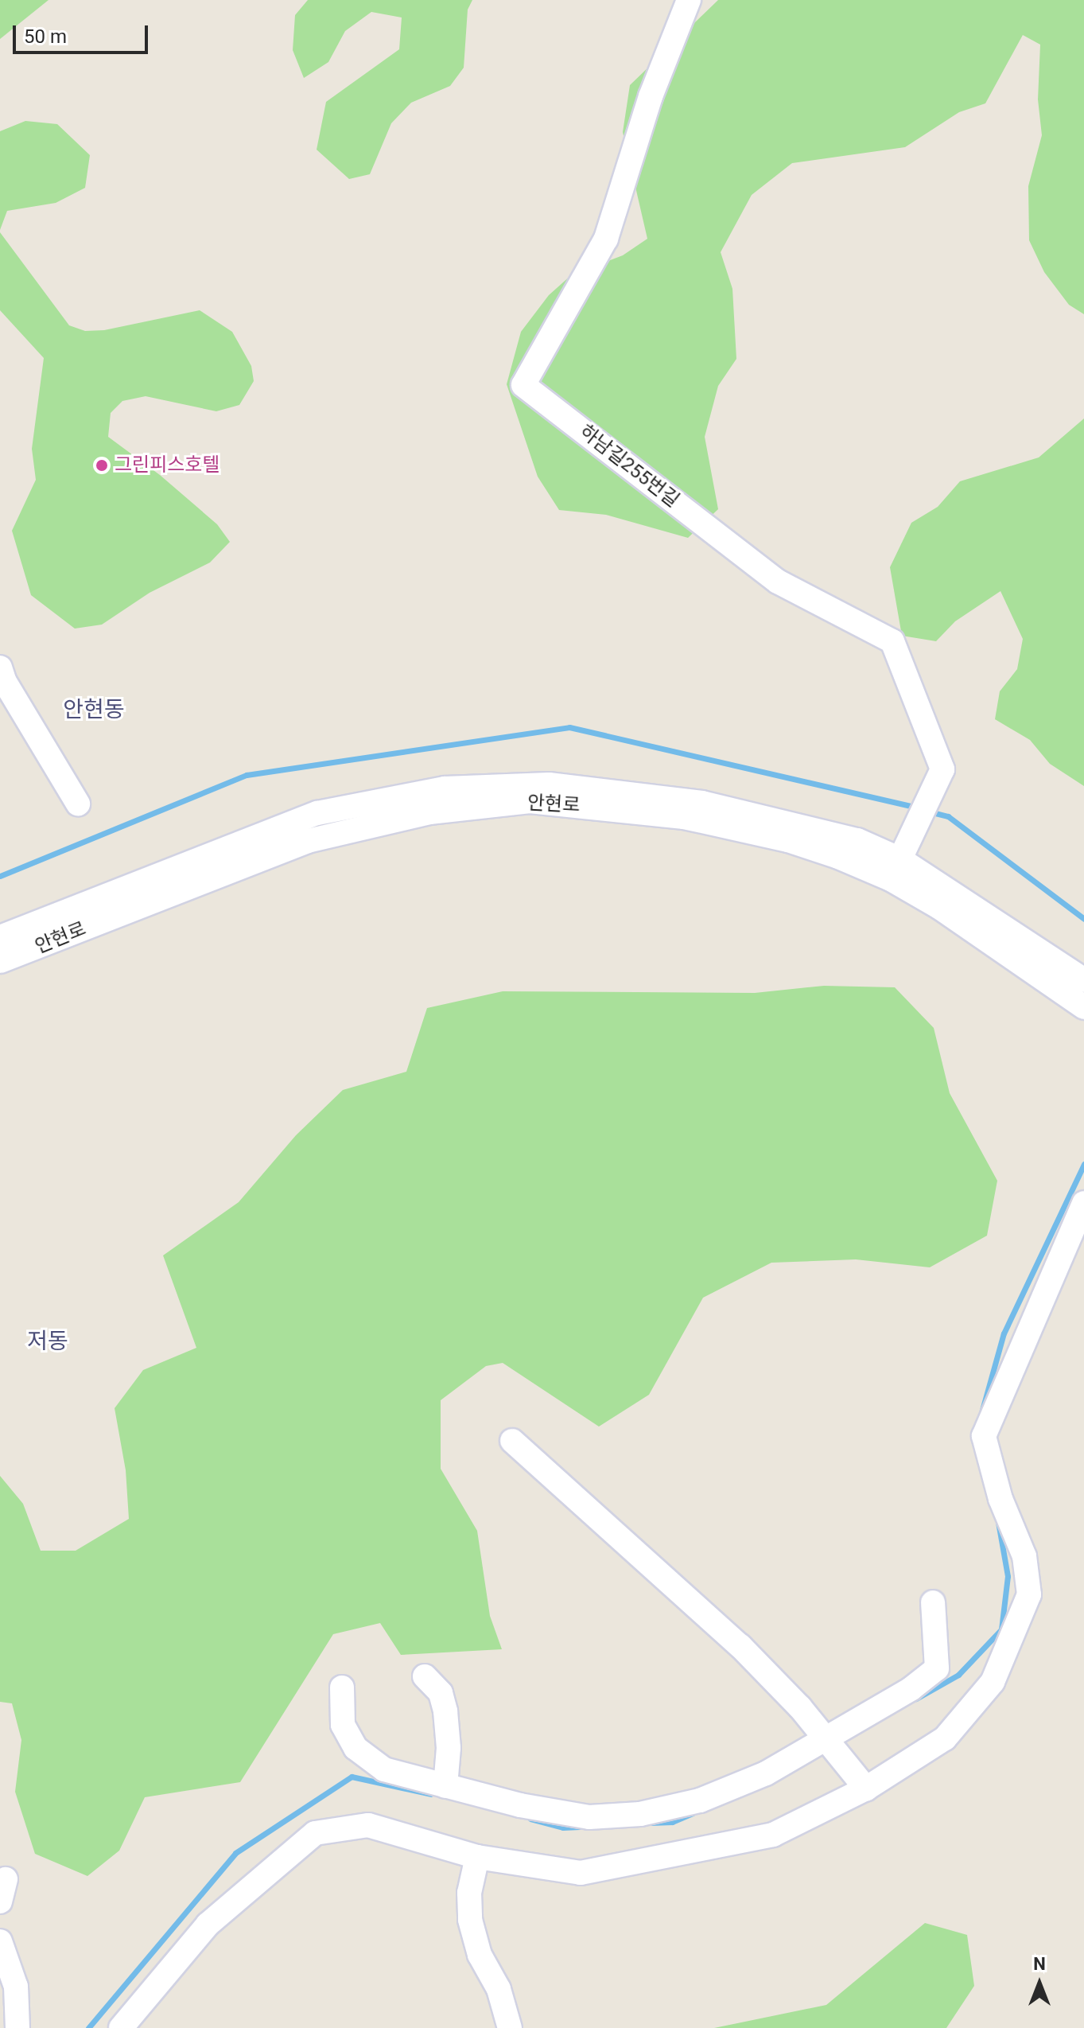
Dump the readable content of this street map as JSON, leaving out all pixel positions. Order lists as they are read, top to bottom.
{
  "streets": {
    "street": ["하남길255번길", "안현로"]
  },
  "crossings": [
    ["하남길255번길", "안현로"]
  ],
  "districts": ["안현동", "저동"],
  "places": ["그린피스호텔"],
  "scale_bar": "50 m",
  "north": "top"
}
